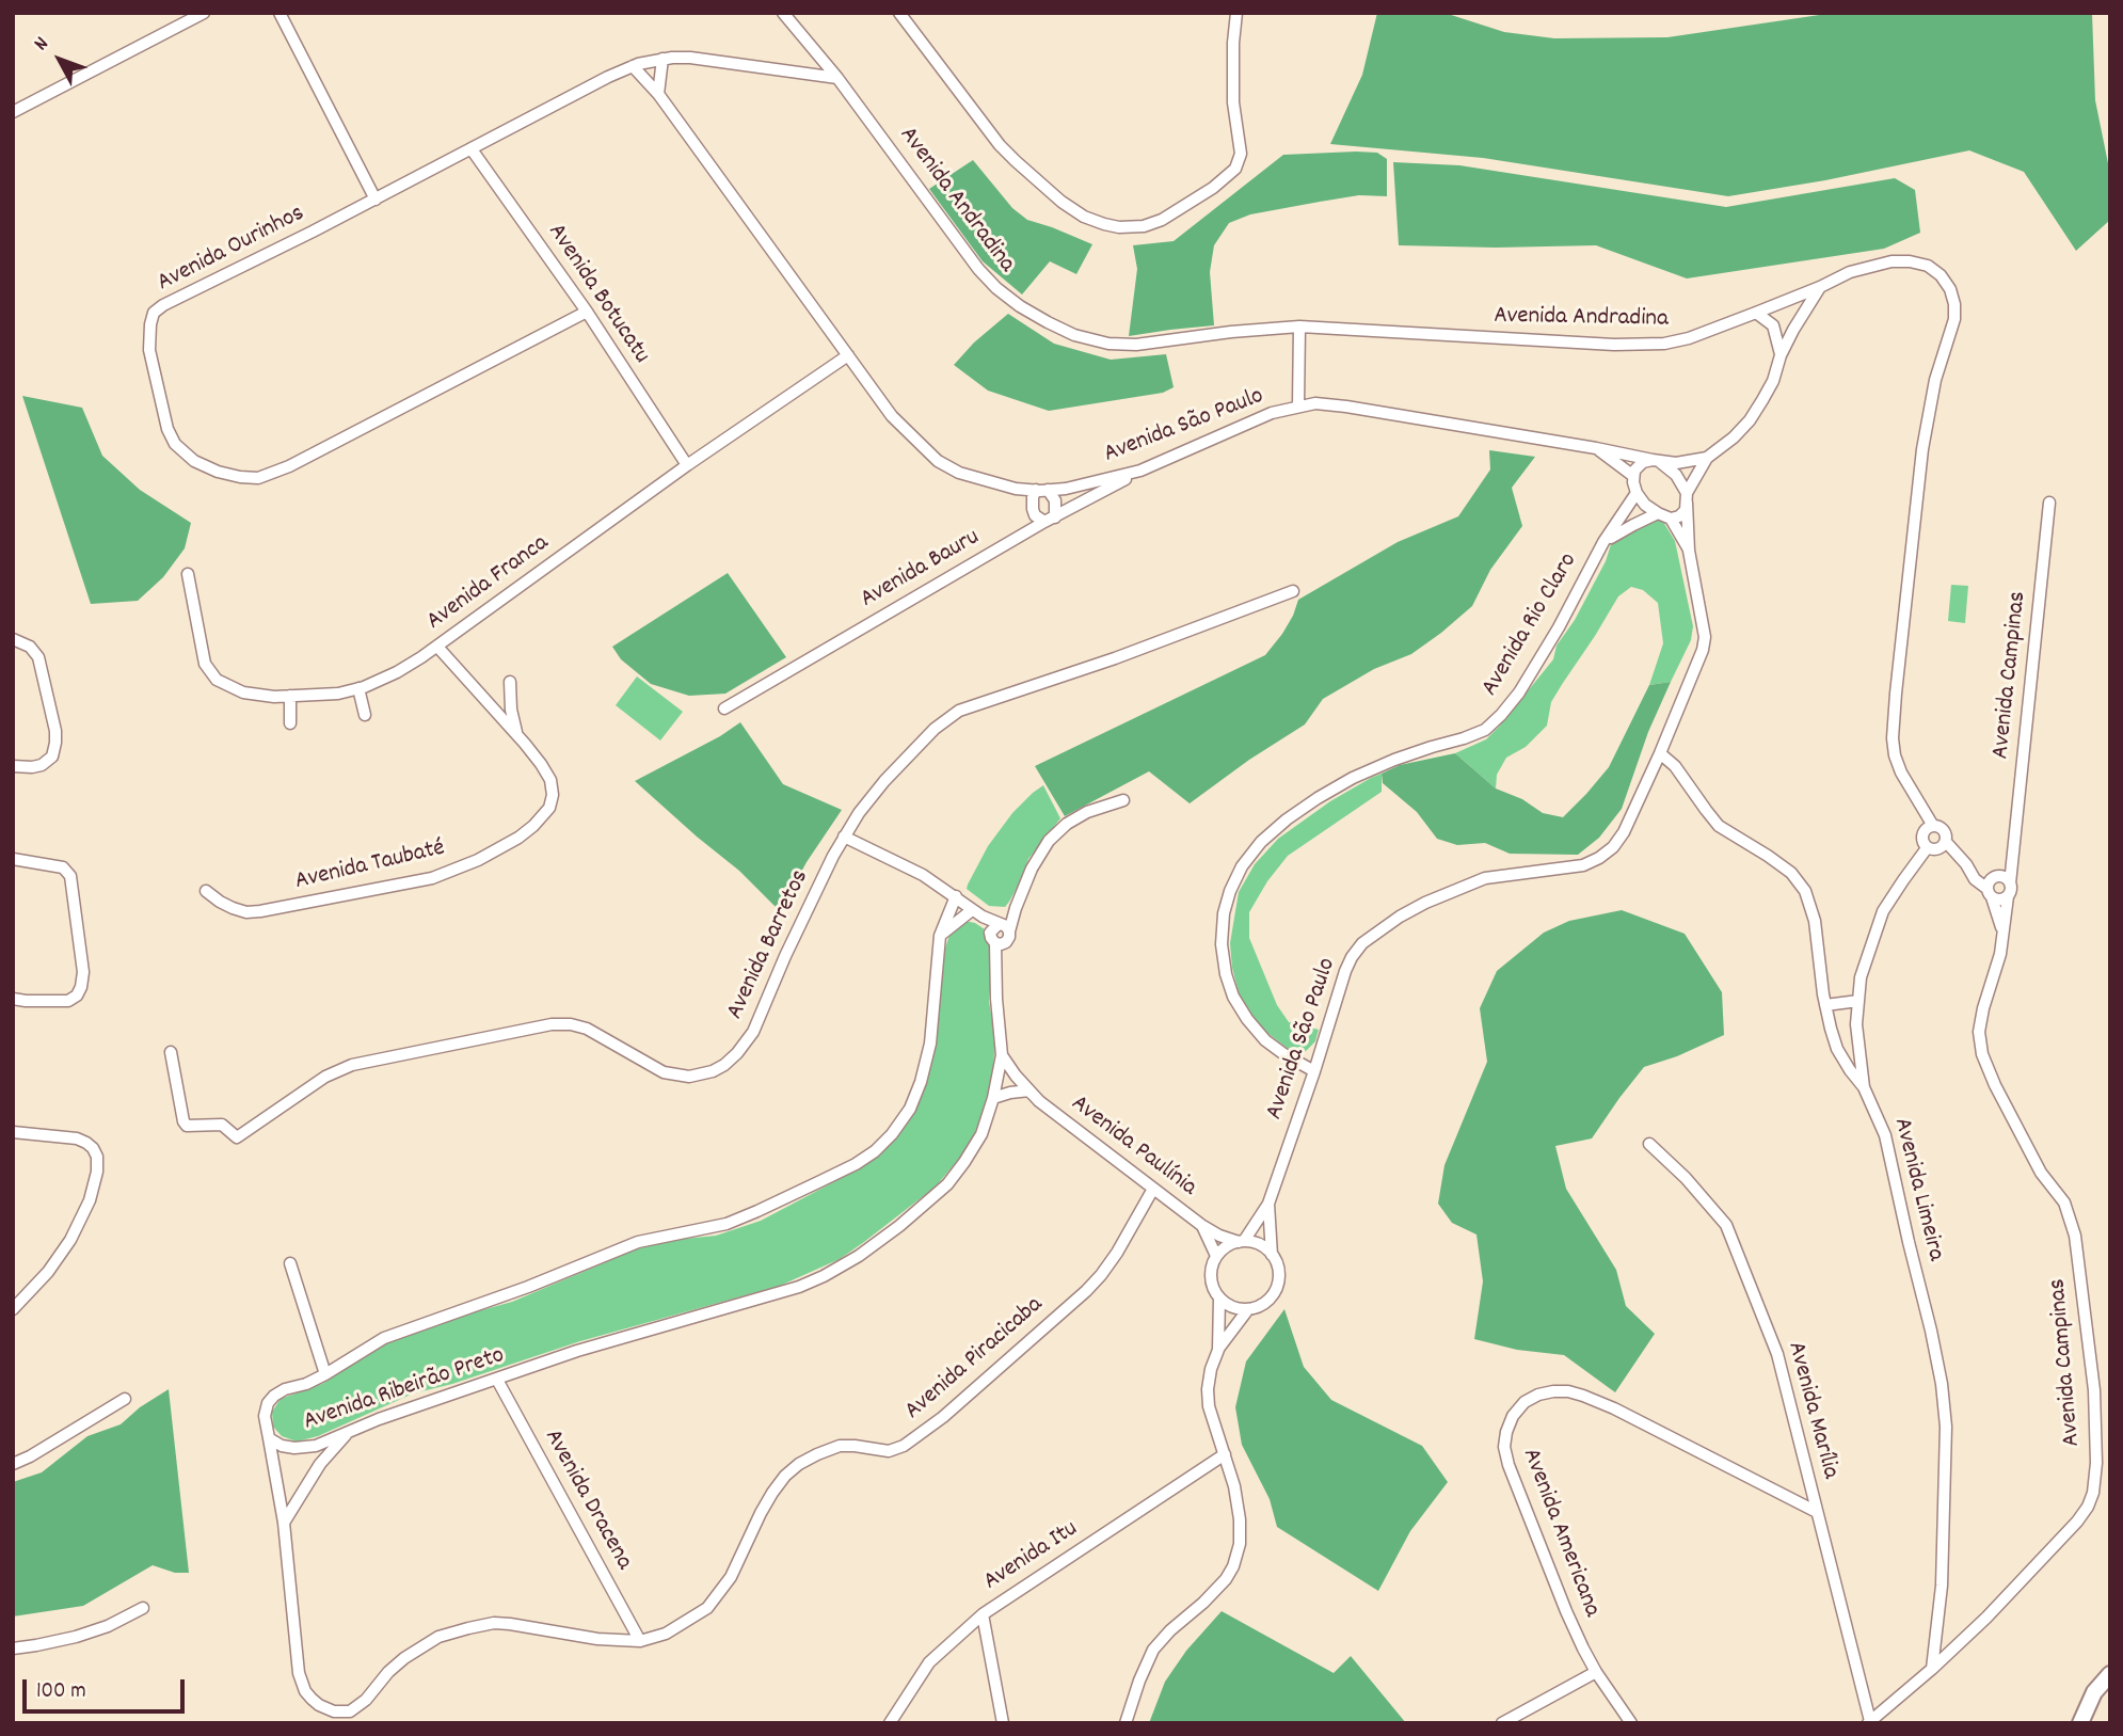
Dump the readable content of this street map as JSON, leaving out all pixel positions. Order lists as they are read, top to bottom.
{
  "streets": {
    "street": [
      "Avenida Andradina",
      "Avenida Ourinhos",
      "Avenida Botucatu",
      "Avenida São Paulo",
      "Avenida Bauru",
      "Avenida Franca",
      "Avenida Rio Claro",
      "Avenida Campinas",
      "Avenida Taubaté",
      "Avenida Barretos",
      "Avenida Paulínia",
      "Avenida Limeira",
      "Avenida Piracicaba",
      "Avenida Ribeirão Preto",
      "Avenida Marília",
      "Avenida Dracena",
      "Avenida Americana",
      "Avenida Itu"
    ]
  },
  "crossings": [
    ["Avenida Andradina", "Avenida Ourinhos"],
    ["Avenida Ourinhos", "Avenida Botucatu"],
    ["Avenida Ourinhos", "Avenida São Paulo"],
    ["Avenida Botucatu", "Avenida Franca"],
    ["Avenida São Paulo", "Avenida Bauru"],
    ["Avenida São Paulo", "Avenida Franca"],
    ["Avenida São Paulo", "Avenida Rio Claro"],
    ["Avenida São Paulo", "Avenida Paulínia"],
    ["Avenida São Paulo", "Avenida Limeira"],
    ["Avenida Franca", "Avenida Taubaté"],
    ["Avenida Campinas", "Avenida Limeira"],
    ["Avenida Campinas", "Avenida Marília"],
    ["Avenida Paulínia", "Avenida Piracicaba"],
    ["Avenida Paulínia", "Avenida Ribeirão Preto"],
    ["Avenida Piracicaba", "Avenida Ribeirão Preto"],
    ["Avenida Piracicaba", "Avenida Dracena"],
    ["Avenida Ribeirão Preto", "Avenida Dracena"],
    ["Avenida Marília", "Avenida Americana"]
  ],
  "scale_bar": "100 m",
  "north": "top left"
}
